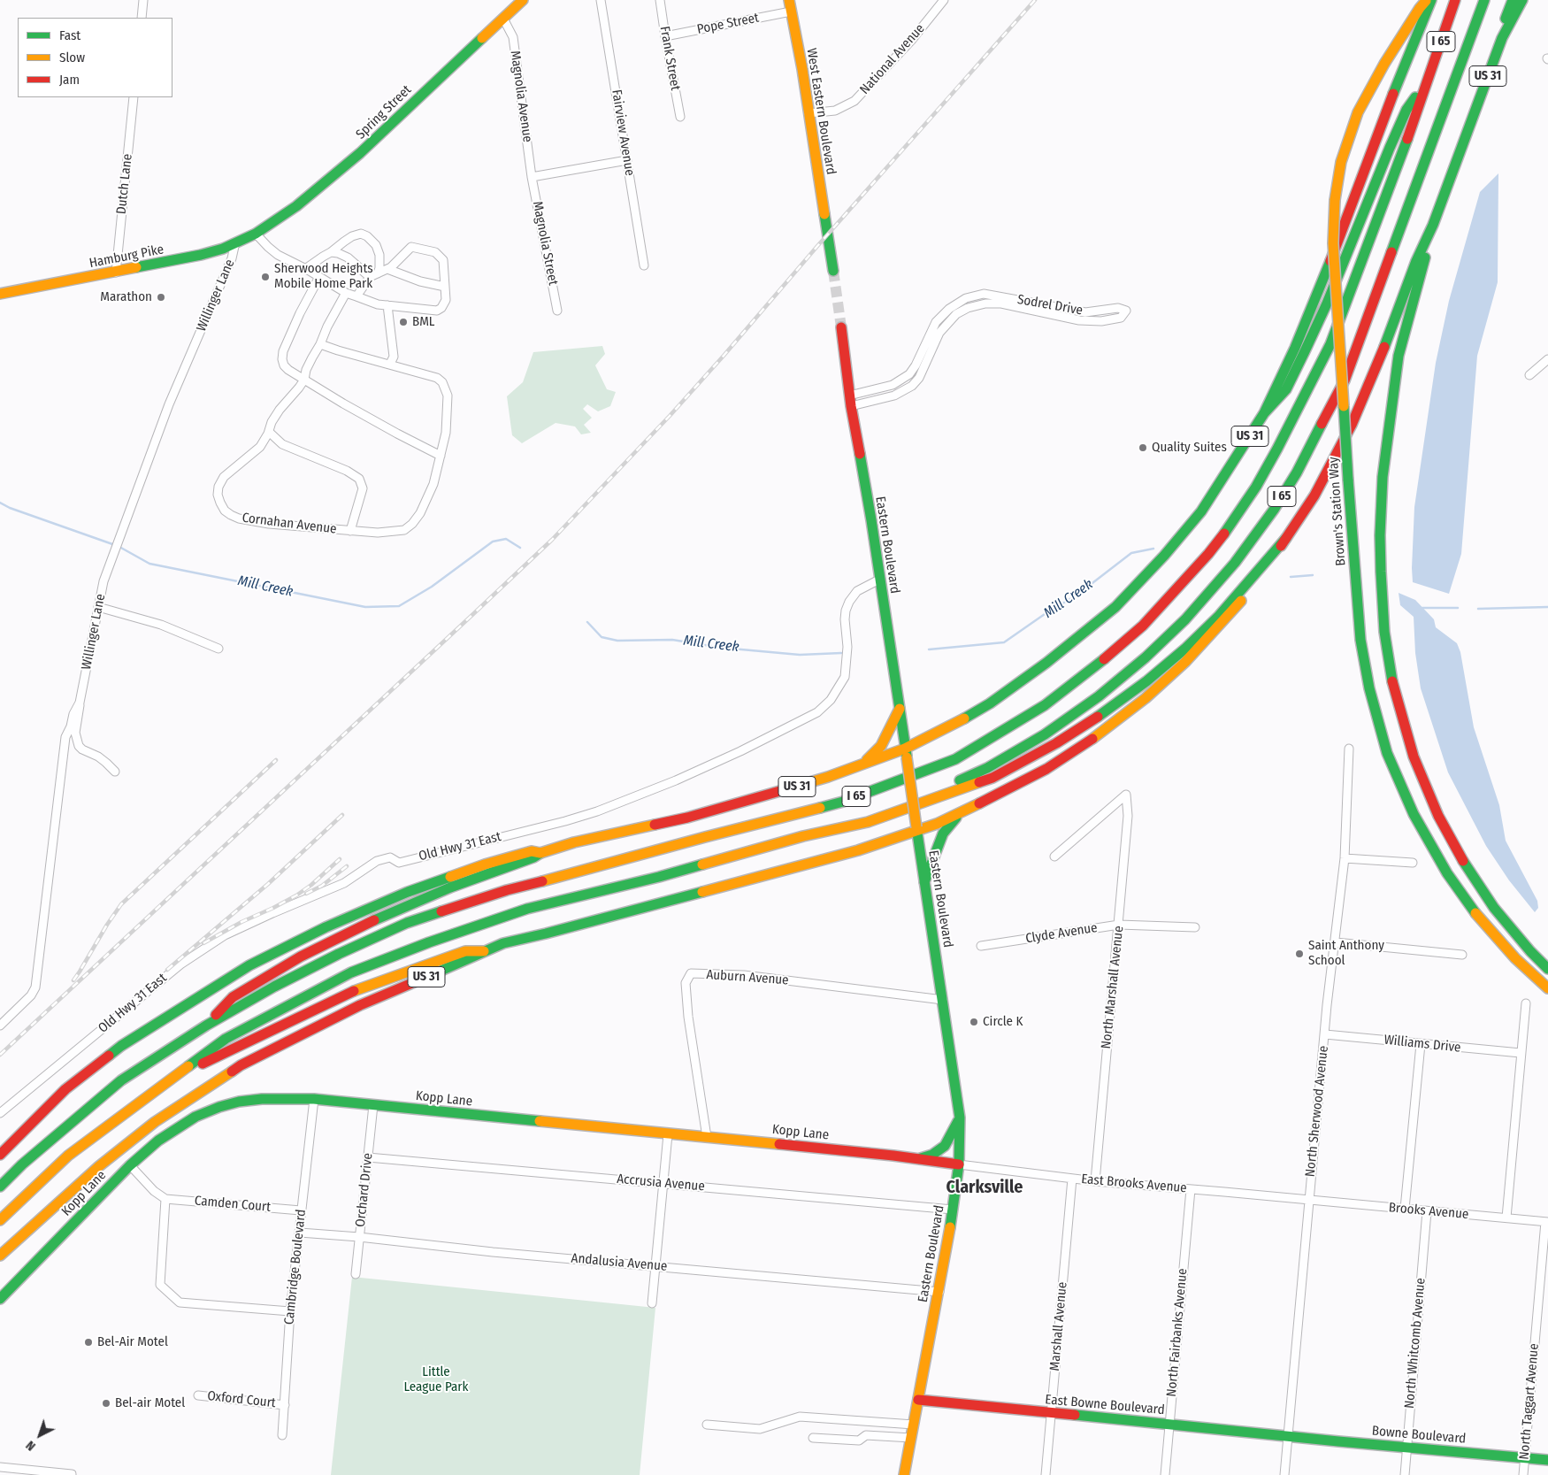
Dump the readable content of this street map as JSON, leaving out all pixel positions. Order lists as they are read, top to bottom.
{
  "streets": {
    "main road": [
      "I 65",
      "US 31",
      "West Eastern Boulevard",
      "Spring Street",
      "Hamburg Pike",
      "Brown's Station Way",
      "Eastern Boulevard",
      "Kopp Lane",
      "East Bowne Boulevard",
      "Bowne Boulevard"
    ],
    "street": [
      "Pope Street",
      "Frank Street",
      "National Avenue",
      "Magnolia Avenue",
      "Fairview Avenue",
      "Dutch Lane",
      "Magnolia Street",
      "Willinger Lane",
      "Sodrel Drive",
      "Cornahan Avenue",
      "Old Hwy 31 East",
      "Clyde Avenue",
      "Auburn Avenue",
      "North Marshall Avenue",
      "Williams Drive",
      "North Sherwood Avenue",
      "Accrusia Avenue",
      "East Brooks Avenue",
      "Orchard Drive",
      "Camden Court",
      "Brooks Avenue",
      "Andalusia Avenue",
      "Cambridge Boulevard",
      "Marshall Avenue",
      "North Fairbanks Avenue",
      "North Whitcomb Avenue",
      "Oxford Court",
      "North Taggart Avenue"
    ]
  },
  "crossings": [
    ["Pope Street", "Frank Street"],
    ["Pope Street", "West Eastern Boulevard"],
    ["National Avenue", "West Eastern Boulevard"],
    ["US 31", "Eastern Boulevard"],
    ["Magnolia Avenue", "Spring Street"],
    ["Magnolia Avenue", "Magnolia Street"],
    ["Spring Street", "Hamburg Pike"],
    ["Dutch Lane", "Hamburg Pike"],
    ["Hamburg Pike", "Willinger Lane"],
    ["Sodrel Drive", "Eastern Boulevard"],
    ["Eastern Boulevard", "Old Hwy 31 East"],
    ["Eastern Boulevard", "Auburn Avenue"],
    ["Eastern Boulevard", "Kopp Lane"],
    ["Eastern Boulevard", "Accrusia Avenue"],
    ["Eastern Boulevard", "East Brooks Avenue"],
    ["Eastern Boulevard", "Andalusia Avenue"],
    ["Eastern Boulevard", "East Bowne Boulevard"],
    ["Clyde Avenue", "North Marshall Avenue"],
    ["Auburn Avenue", "Kopp Lane"],
    ["North Marshall Avenue", "East Brooks Avenue"],
    ["Williams Drive", "North Sherwood Avenue"],
    ["Kopp Lane", "East Brooks Avenue"],
    ["Kopp Lane", "Orchard Drive"],
    ["Kopp Lane", "Cambridge Boulevard"],
    ["North Sherwood Avenue", "East Brooks Avenue"],
    ["North Sherwood Avenue", "Brooks Avenue"],
    ["North Sherwood Avenue", "East Bowne Boulevard"],
    ["North Sherwood Avenue", "Bowne Boulevard"],
    ["Accrusia Avenue", "Orchard Drive"],
    ["East Brooks Avenue", "Brooks Avenue"],
    ["East Brooks Avenue", "Marshall Avenue"],
    ["East Brooks Avenue", "North Fairbanks Avenue"],
    ["Orchard Drive", "Andalusia Avenue"],
    ["Camden Court", "Cambridge Boulevard"],
    ["Brooks Avenue", "North Whitcomb Avenue"],
    ["Brooks Avenue", "North Taggart Avenue"],
    ["Andalusia Avenue", "Cambridge Boulevard"],
    ["Cambridge Boulevard", "Oxford Court"],
    ["Marshall Avenue", "East Bowne Boulevard"],
    ["North Fairbanks Avenue", "East Bowne Boulevard"],
    ["North Whitcomb Avenue", "Bowne Boulevard"],
    ["North Taggart Avenue", "Bowne Boulevard"],
    ["East Bowne Boulevard", "Bowne Boulevard"]
  ],
  "districts": ["Clarksville"],
  "water": ["Mill Creek"],
  "parks": ["Little League Park"],
  "places": [
    "Sherwood Heights Mobile Home Park",
    "Marathon",
    "BML",
    "Quality Suites",
    "Saint Anthony School",
    "Circle K",
    "Bel-Air Motel",
    "Bel-air Motel"
  ],
  "legend": ["Fast", "Slow", "Jam"],
  "north": "bottom left"
}
